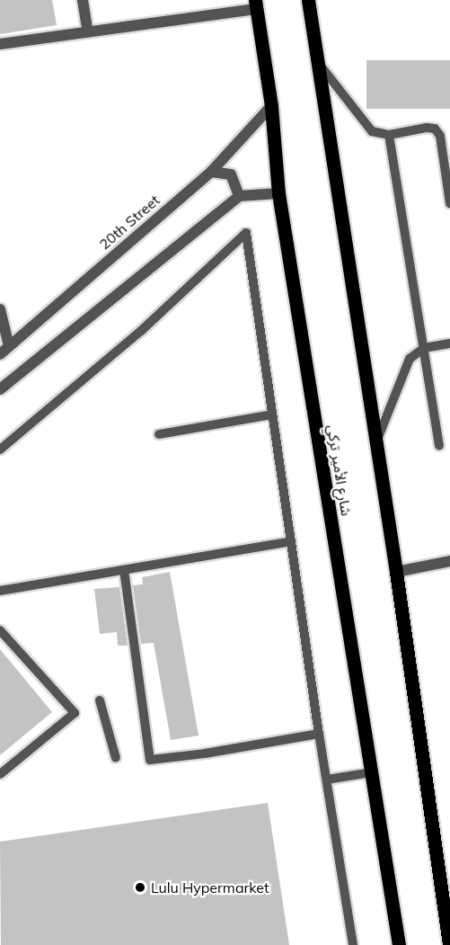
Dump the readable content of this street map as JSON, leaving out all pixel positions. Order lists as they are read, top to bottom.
{
  "streets": {
    "main road": ["شارع الأمير تركي"],
    "street": ["20th Street"]
  },
  "crossings": [
    ["20th Street", "شارع الأمير تركي"]
  ],
  "places": ["Lulu Hypermarket"]
}
